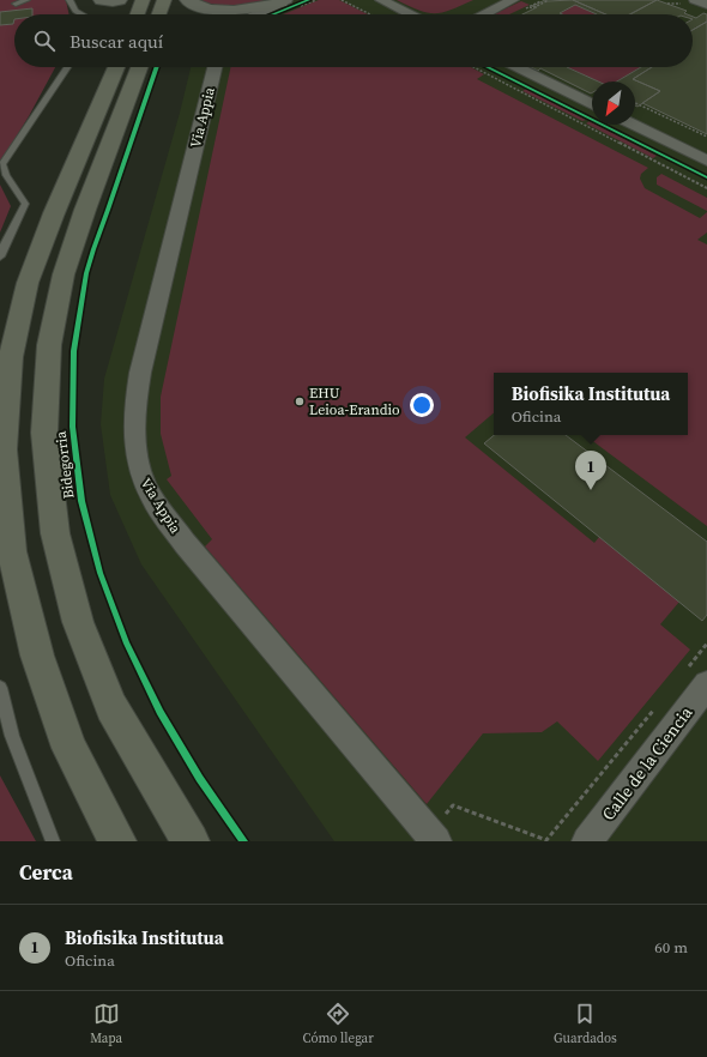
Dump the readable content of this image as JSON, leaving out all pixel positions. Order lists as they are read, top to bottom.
{
  "streets": {
    "street": ["Via Appia", "Calle de la Ciencia"],
    "cycle path": ["Bidegorria"]
  },
  "places": ["EHU Leioa-Erandio"],
  "north": "bottom left",
  "page": {
    "search": "Buscar aquí",
    "popup": ["Biofisika Institutua", "Oficina"],
    "pins": "1",
    "heading": "Cerca",
    "list": [
      {
        "mark": "1",
        "name": "Biofisika Institutua",
        "note": "Oficina",
        "value": "60 m"
      }
    ],
    "nav": ["Mapa", "Cómo llegar", "Guardados"]
  }
}
